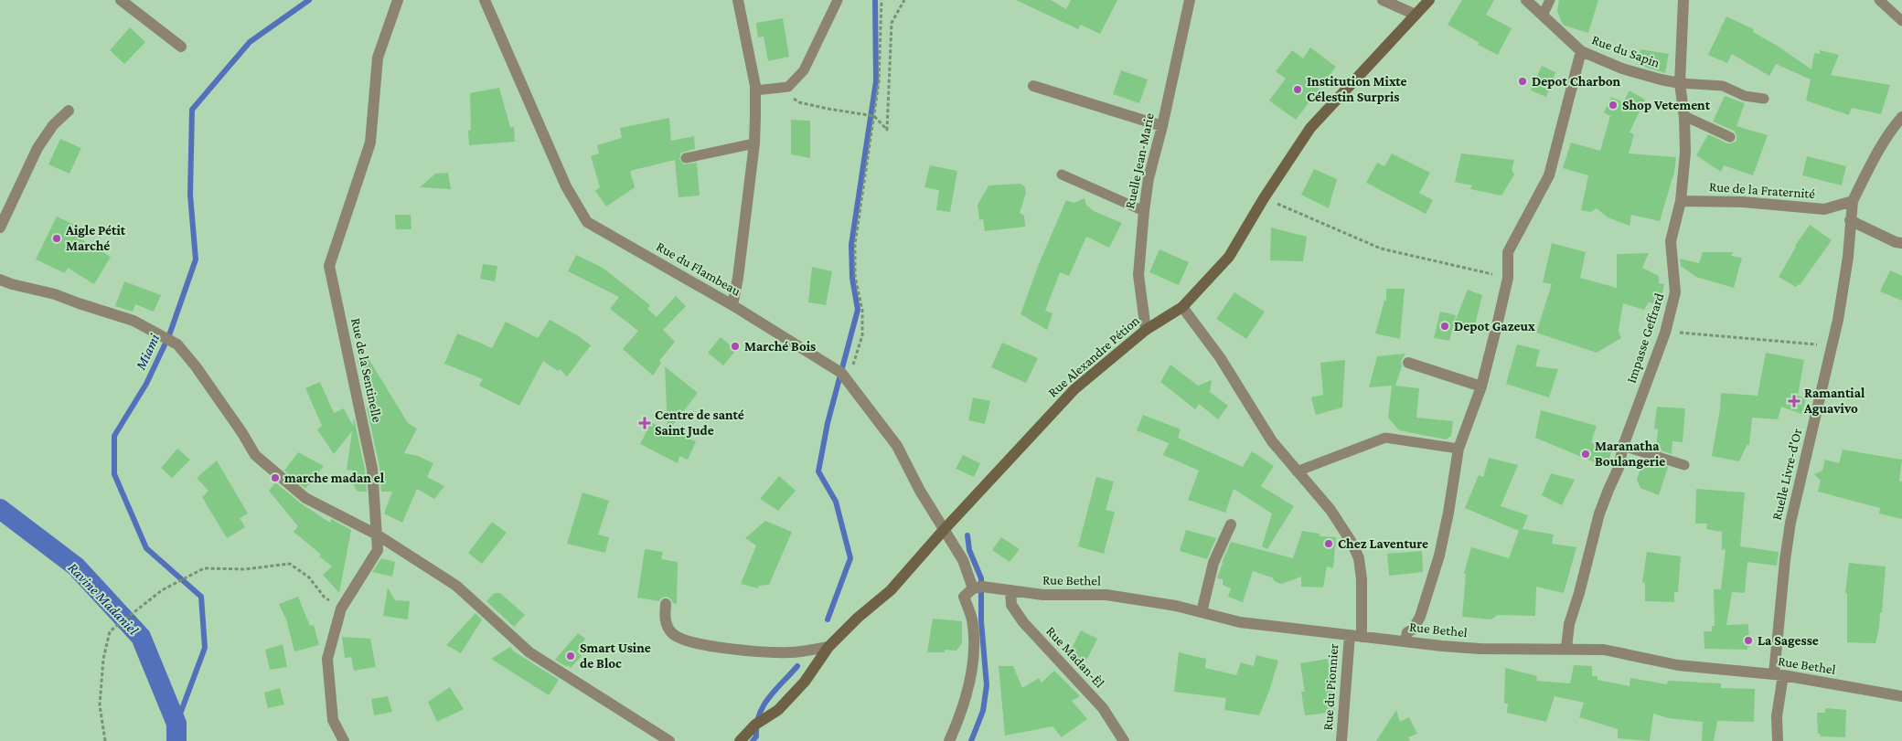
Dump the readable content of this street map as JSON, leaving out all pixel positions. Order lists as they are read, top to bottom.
{
  "streets": {
    "street": [
      "Rue du Sapin",
      "Ruelle Jean-Marie",
      "Rue de la Fraternité",
      "Rue du Flambeau",
      "Impasse Geffrard",
      "Rue Alexandre Pétion",
      "Rue de la Sentinelle",
      "Ruelle Livre-d'Or",
      "Rue Bethel",
      "Rue Madan-Èl",
      "Rue du Pionnier"
    ]
  },
  "crossings": [
    ["Rue du Sapin", "Impasse Geffrard"],
    ["Ruelle Jean-Marie", "Rue Alexandre Pétion"],
    ["Rue de la Fraternité", "Impasse Geffrard"],
    ["Rue de la Fraternité", "Ruelle Livre-d'Or"],
    ["Rue du Flambeau", "Rue Alexandre Pétion"],
    ["Rue du Flambeau", "Rue Bethel"],
    ["Impasse Geffrard", "Rue Bethel"],
    ["Rue Alexandre Pétion", "Rue du Pionnier"],
    ["Ruelle Livre-d'Or", "Rue Bethel"],
    ["Rue Bethel", "Rue Madan-Èl"],
    ["Rue Bethel", "Rue du Pionnier"]
  ],
  "water": ["Miami", "Ravine Madaniel"],
  "places": {
    "other": [
      "Depot Charbon",
      "Institution Mixte Célestin Surpris",
      "Shop Vetement",
      "Aigle Pétit Marché",
      "Depot Gazeux",
      "Marché Bois",
      "Maranatha Boulangerie",
      "marche madan el",
      "Chez Laventure",
      "La Sagesse",
      "Smart Usine de Bloc"
    ],
    "health": ["Ramantial Aguavivo", "Centre de santé Saint Jude"]
  }
}
